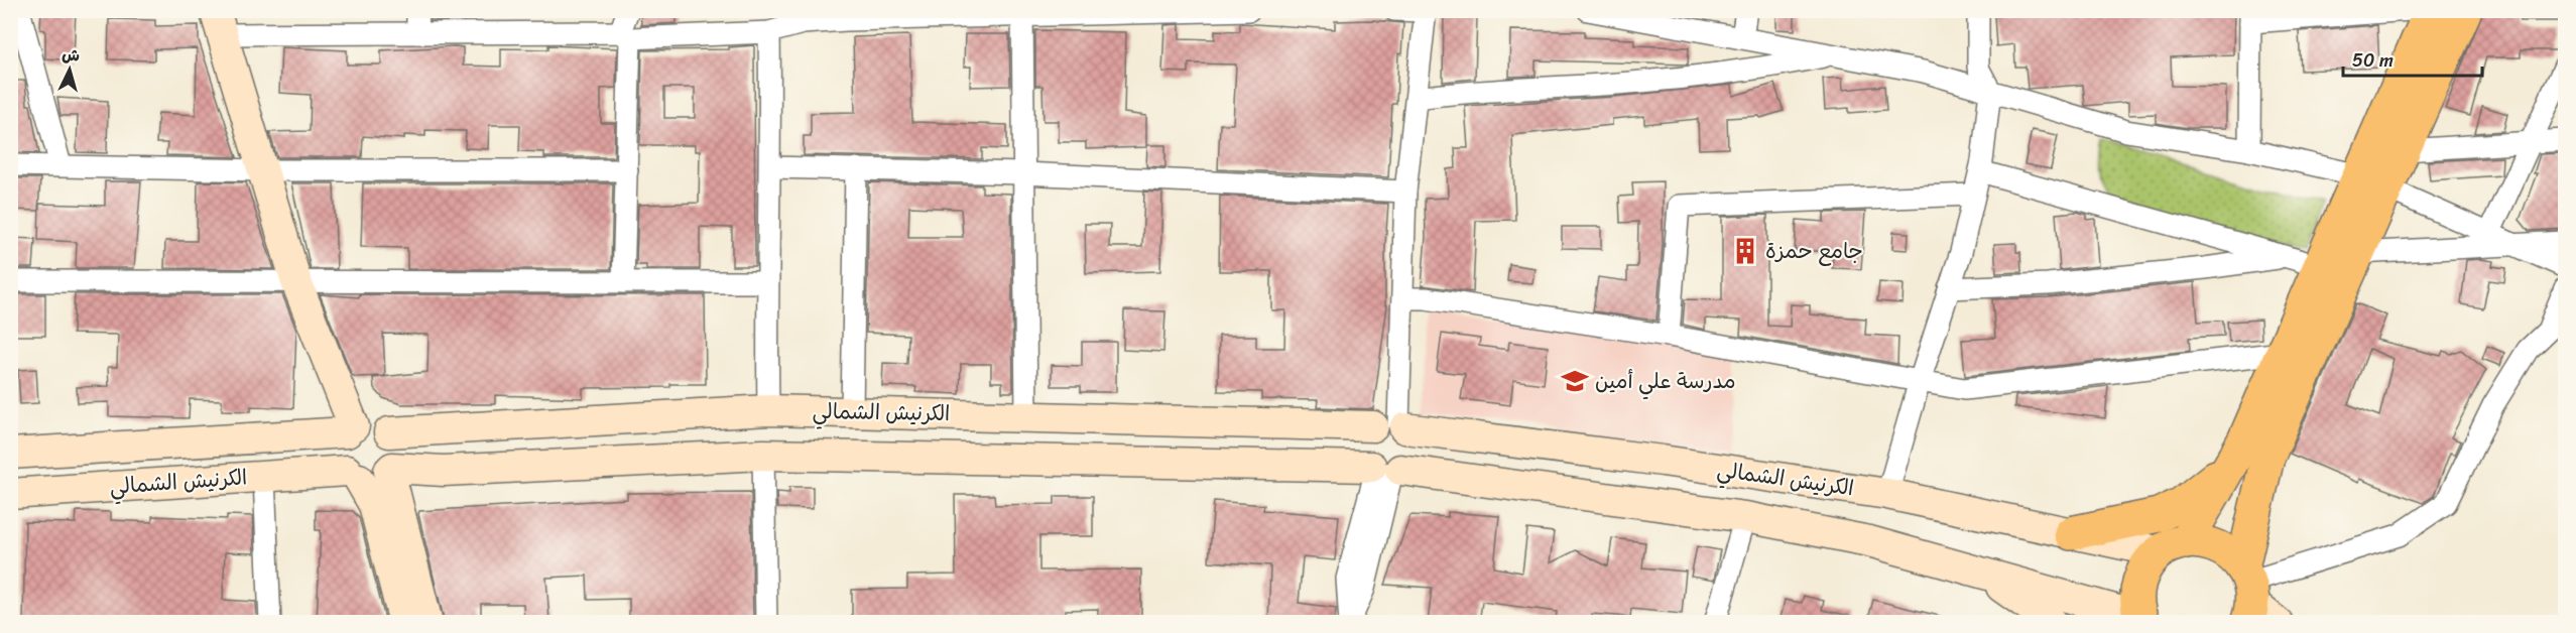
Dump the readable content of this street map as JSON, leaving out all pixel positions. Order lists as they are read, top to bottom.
{
  "streets": {
    "main road": ["الكرنيش الشمالي"]
  },
  "places": {
    "building": ["جامع حمزة"],
    "school or university": ["مدرسة علي أمين"]
  },
  "scale_bar": "50 m",
  "north": "top"
}
